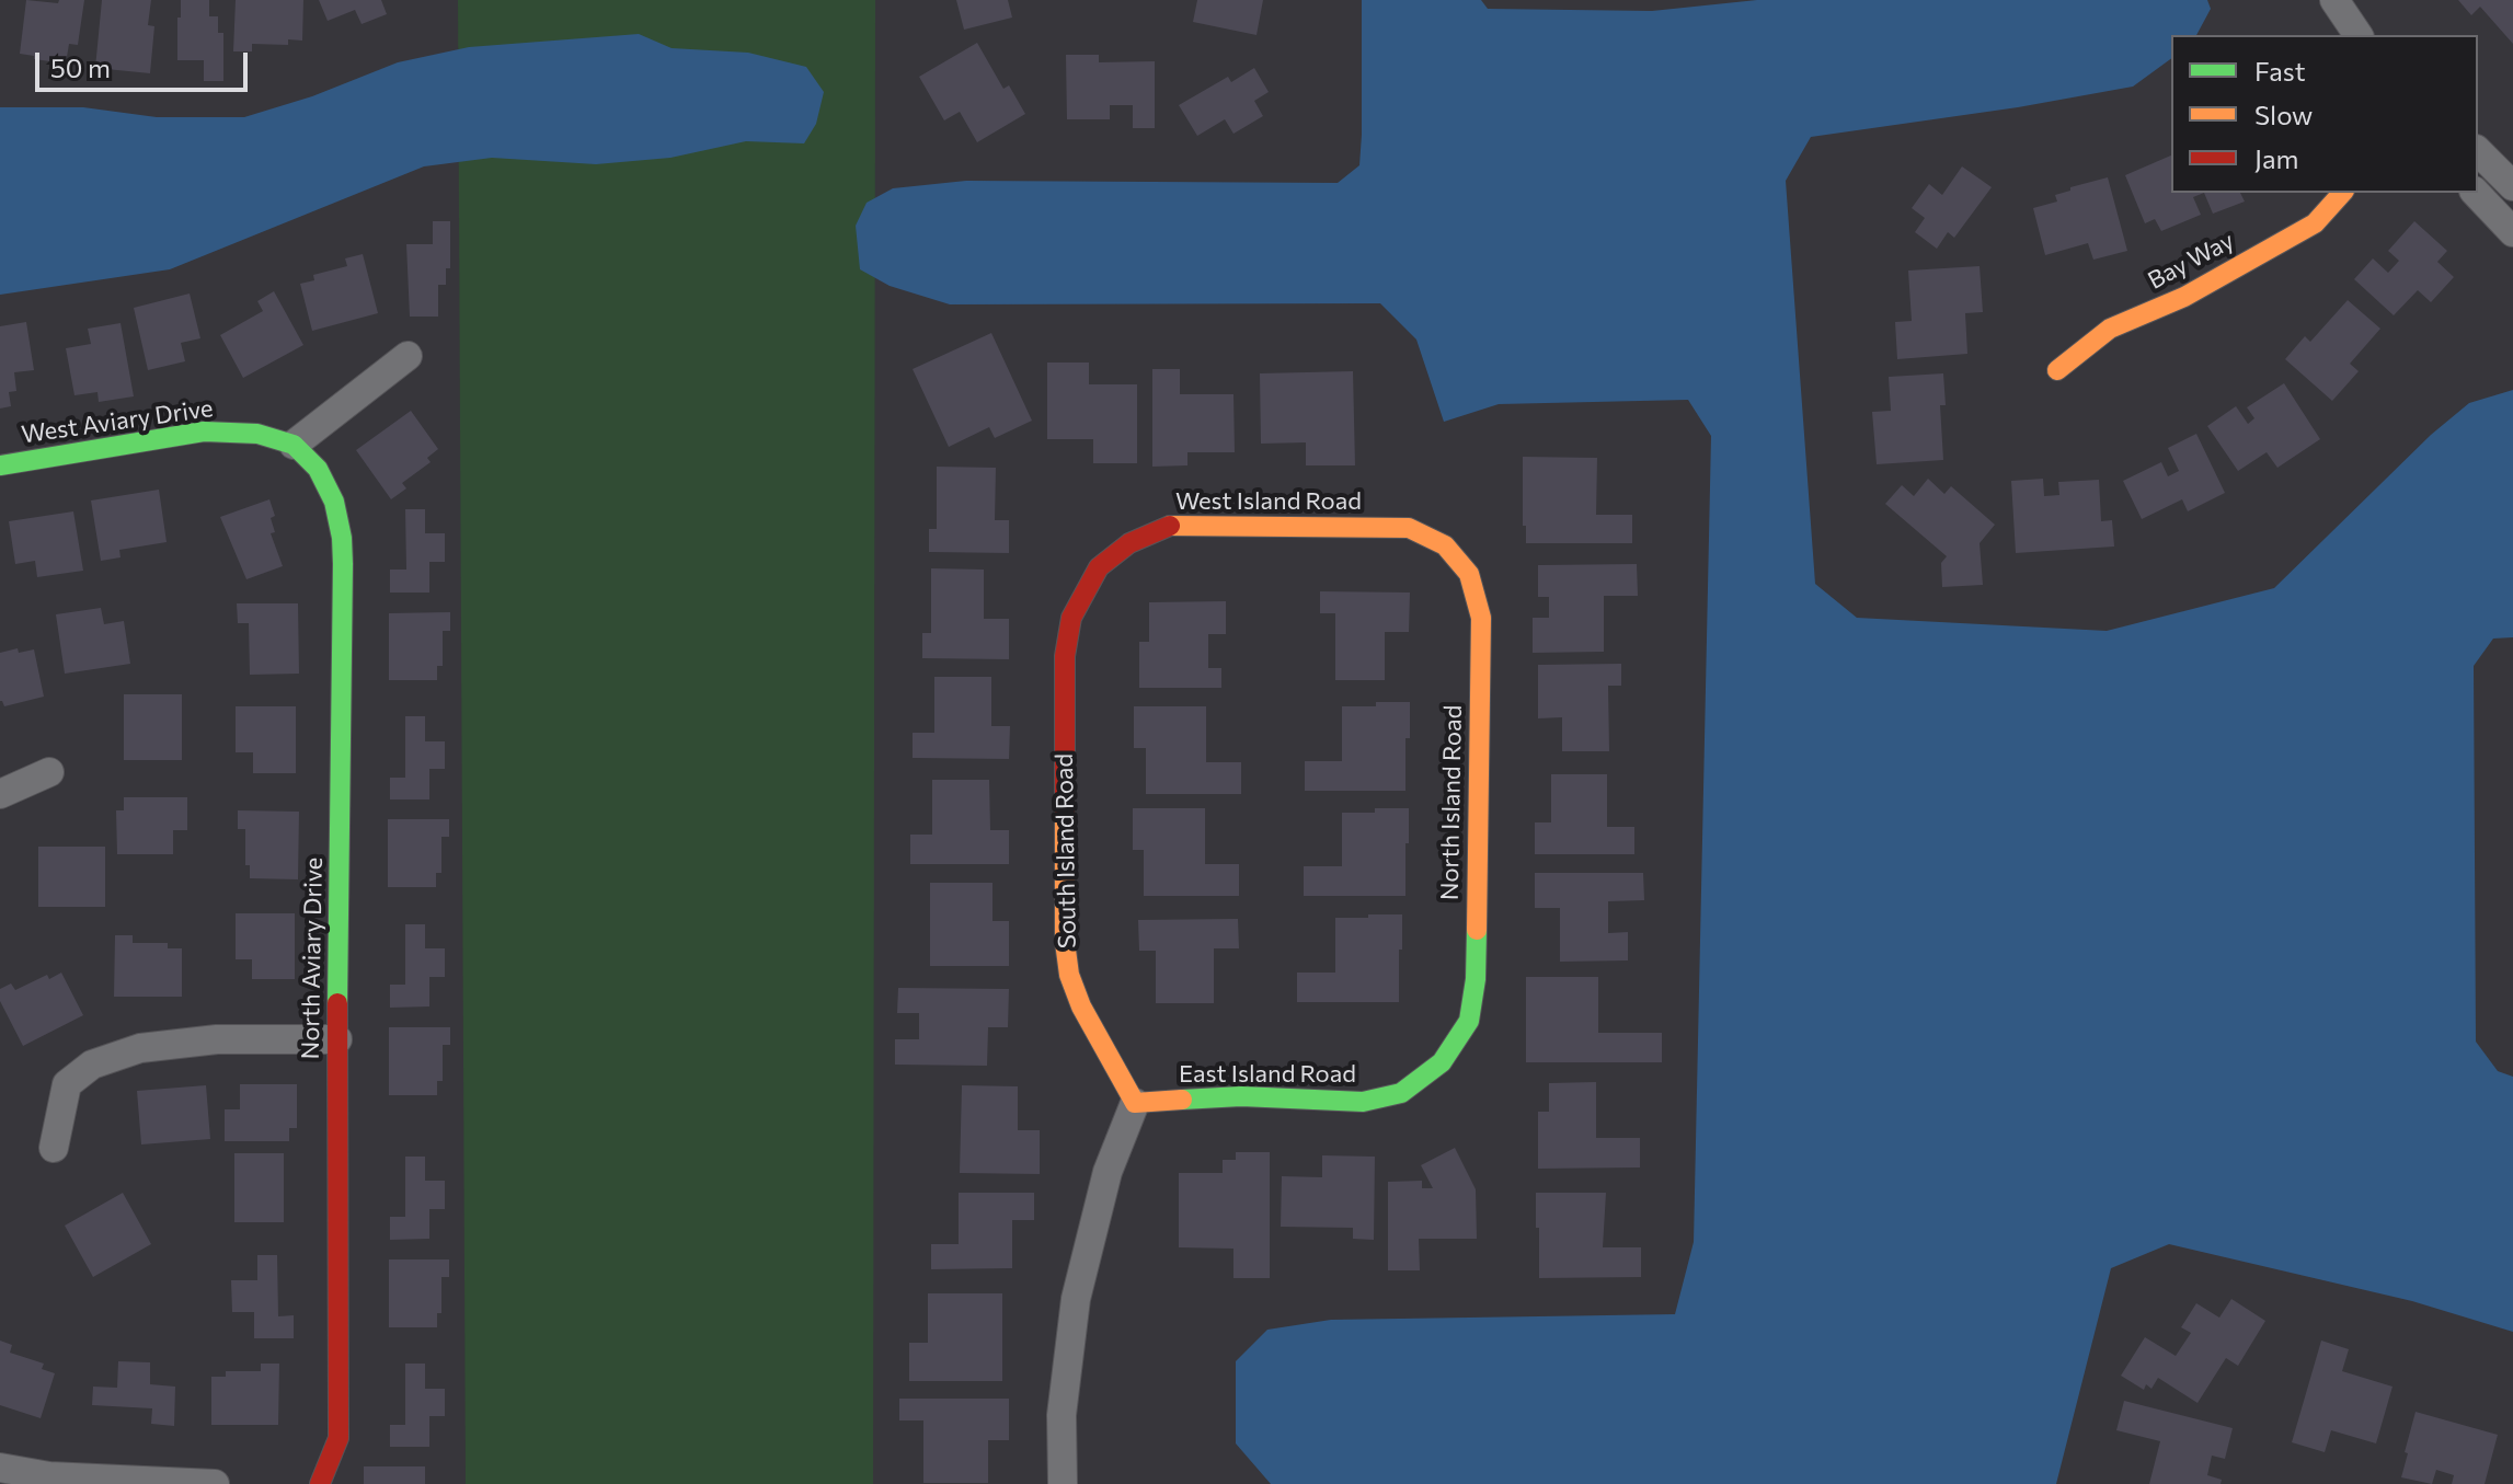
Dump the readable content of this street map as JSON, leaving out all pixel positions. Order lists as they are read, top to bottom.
{
  "streets": {
    "street": [
      "Bay Way",
      "West Aviary Drive",
      "West Island Road",
      "North Island Road",
      "South Island Road",
      "North Aviary Drive",
      "East Island Road"
    ]
  },
  "crossings": [
    ["West Aviary Drive", "North Aviary Drive"],
    ["West Island Road", "North Island Road"],
    ["West Island Road", "South Island Road"],
    ["North Island Road", "East Island Road"],
    ["South Island Road", "East Island Road"]
  ],
  "legend": ["Fast", "Slow", "Jam"],
  "scale_bar": "50 m"
}
